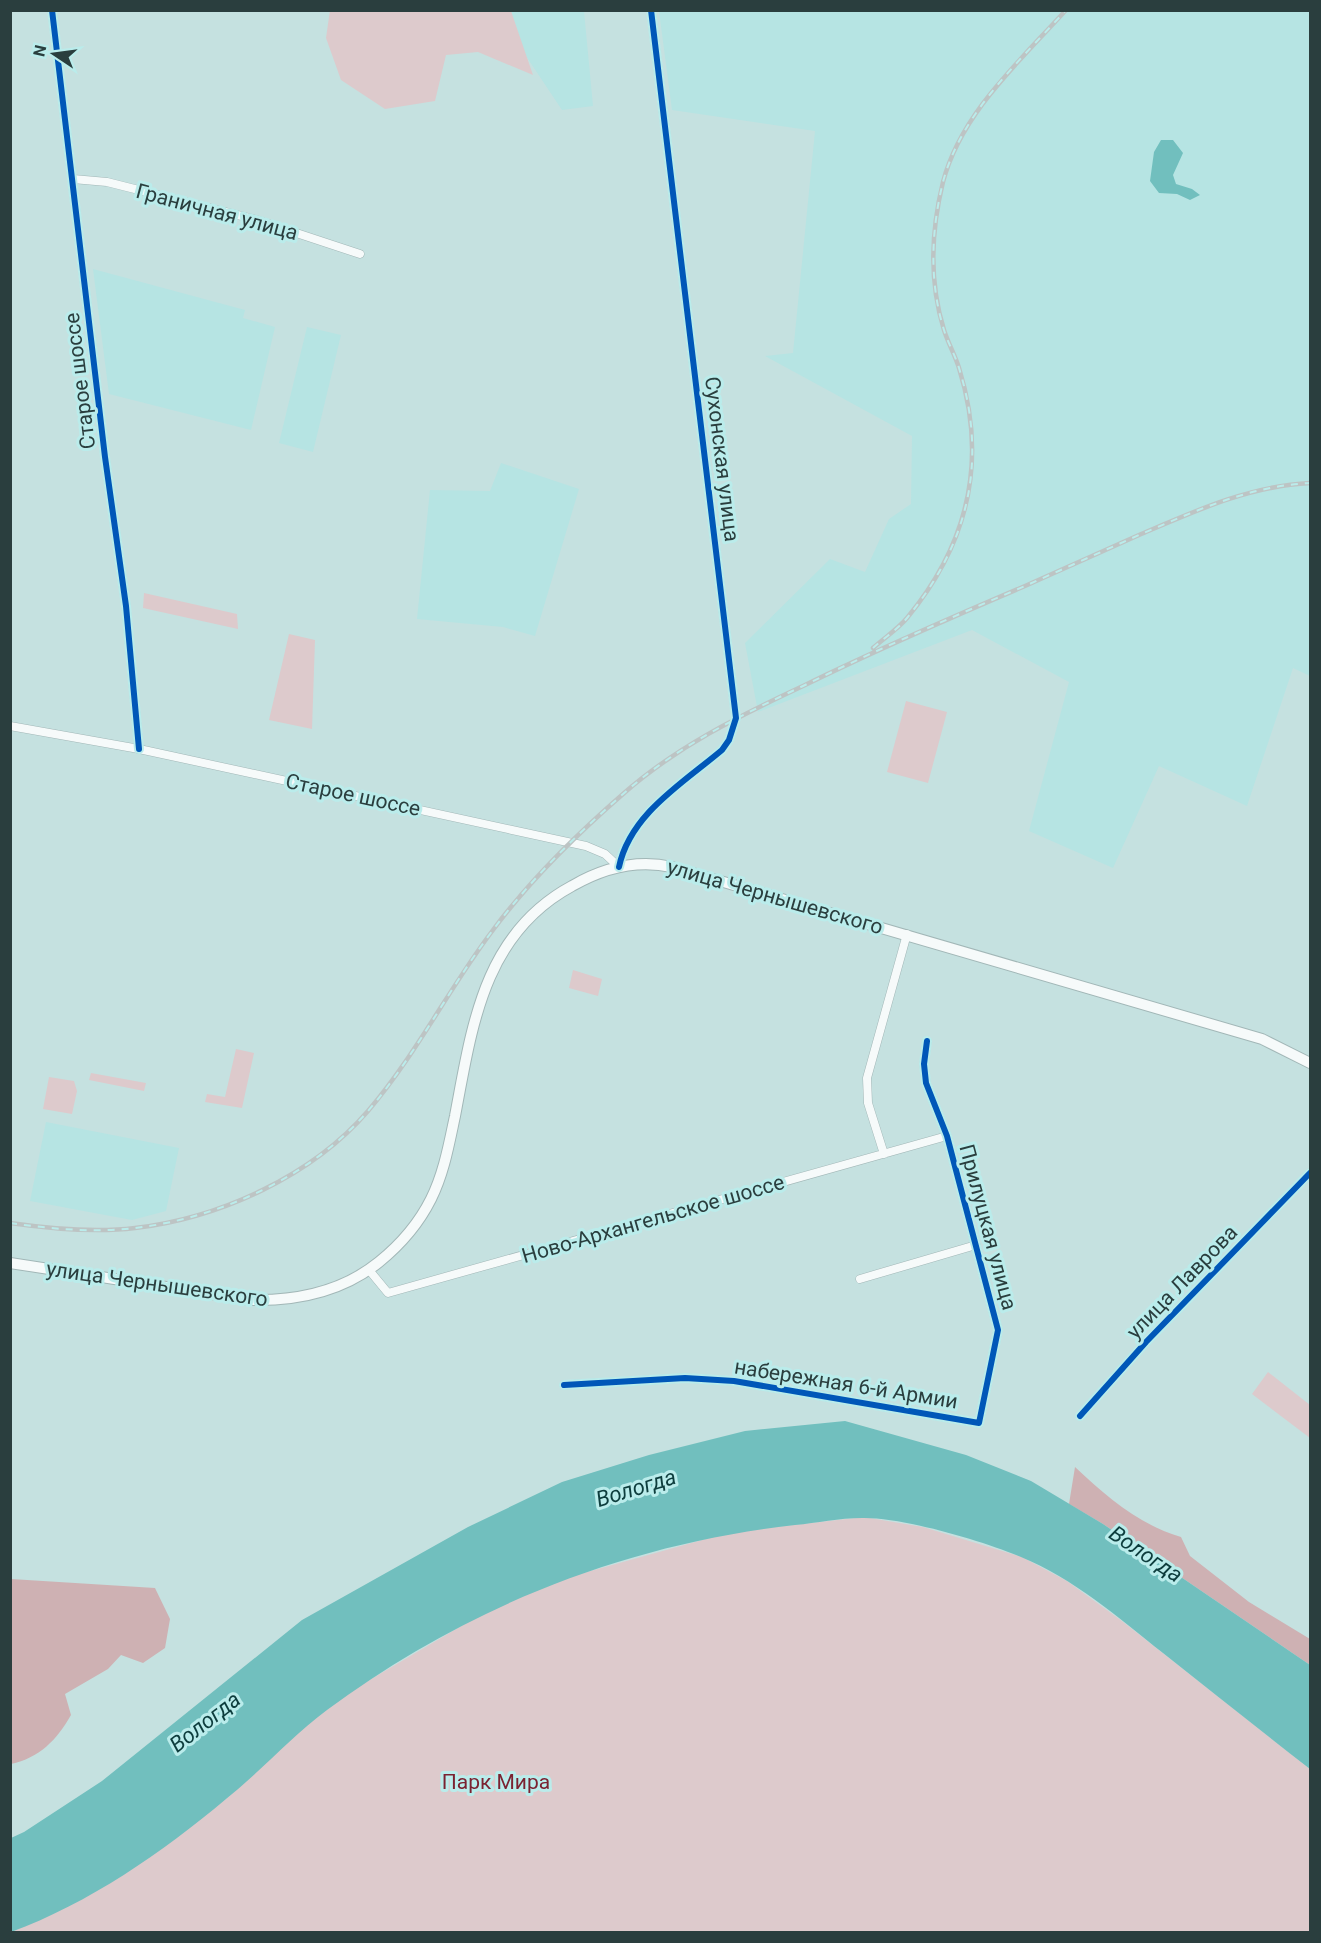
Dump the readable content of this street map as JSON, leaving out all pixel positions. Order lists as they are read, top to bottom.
{
  "streets": {
    "main road": ["улица Чернышевского"],
    "street": [
      "Граничная улица",
      "Старое шоссе",
      "Сухонская улица",
      "Ново-Архангельское шоссе",
      "Прилуцкая улица",
      "улица Лаврова",
      "набережная 6-й Армии"
    ]
  },
  "crossings": [
    ["Граничная улица", "Старое шоссе"],
    ["Старое шоссе", "Сухонская улица"],
    ["Старое шоссе", "улица Чернышевского"],
    ["Сухонская улица", "улица Чернышевского"],
    ["улица Чернышевского", "Ново-Архангельское шоссе"],
    ["Ново-Архангельское шоссе", "Прилуцкая улица"],
    ["Прилуцкая улица", "набережная 6-й Армии"]
  ],
  "water": ["Вологда"],
  "parks": ["Парк Мира"],
  "north": "left"
}
